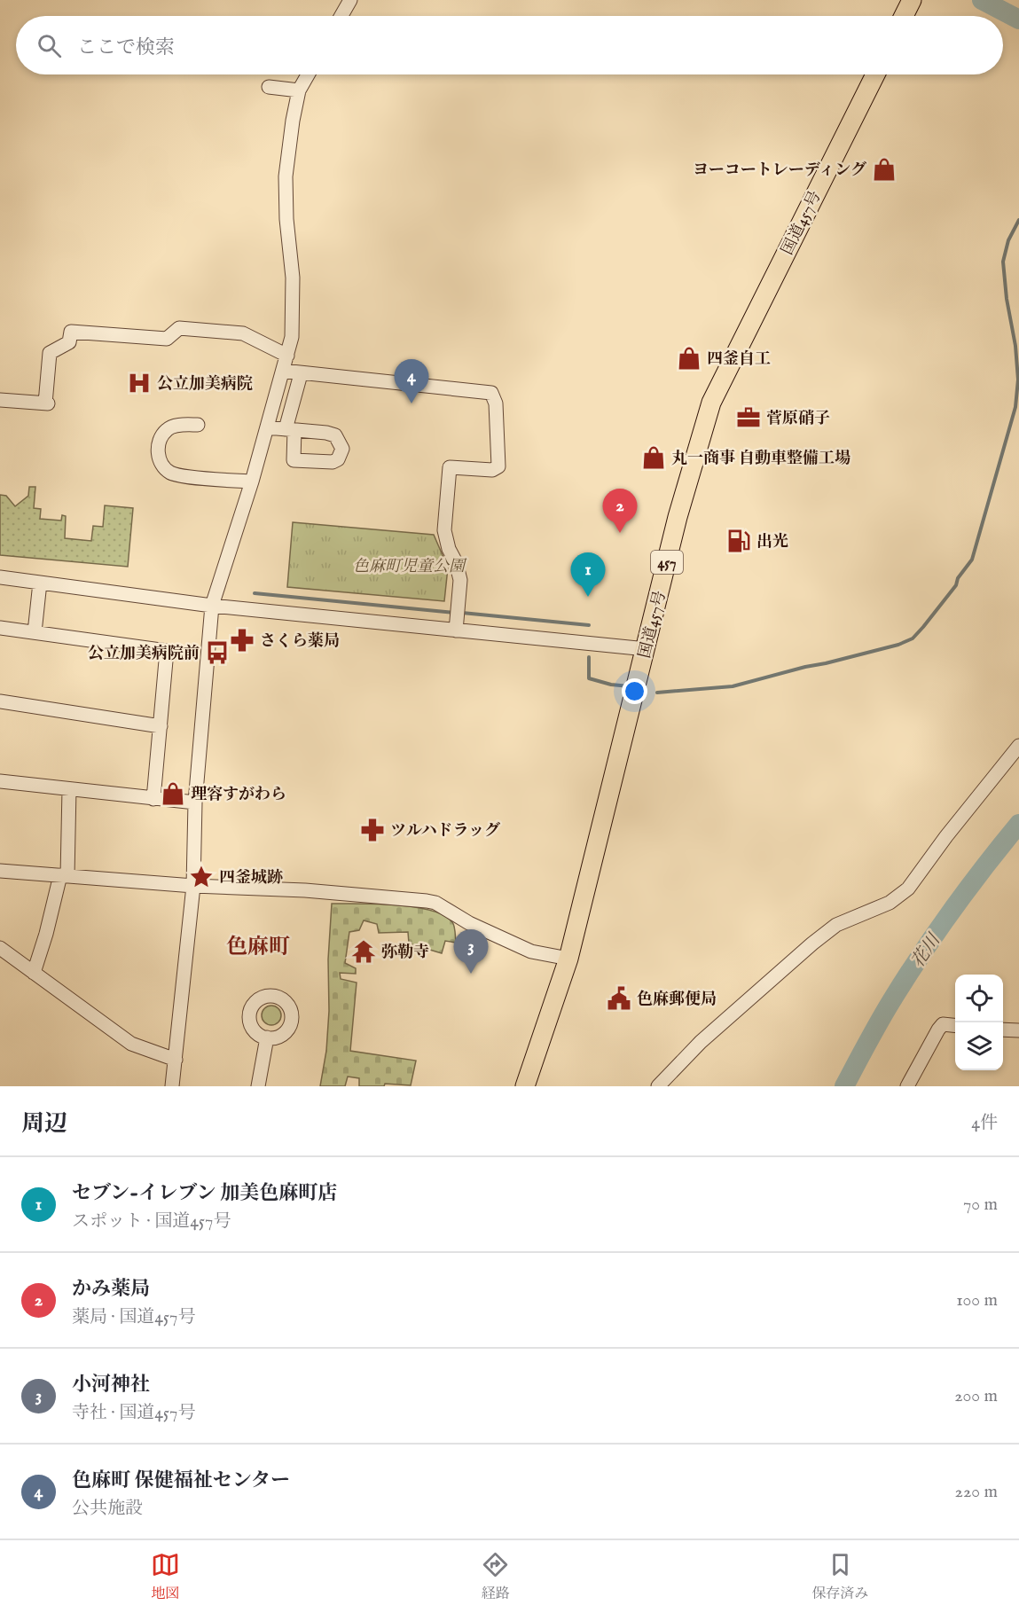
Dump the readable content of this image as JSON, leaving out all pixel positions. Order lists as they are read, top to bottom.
{
  "streets": {
    "highway": ["国道457号", "457"]
  },
  "districts": ["色麻町"],
  "water": ["花川"],
  "parks": ["色麻町児童公園"],
  "places": {
    "shop": [
      "ヨーコートレーディング",
      "四釜自工",
      "丸一商事 自動車整備工場",
      "理容すがわら"
    ],
    "hospital": ["公立加美病院"],
    "office": ["菅原硝子"],
    "fuel station": ["出光"],
    "pharmacy": ["さくら薬局", "ツルハドラッグ"],
    "bus stop": ["公立加美病院前"],
    "place": ["四釜城跡"],
    "temple": ["弥勒寺"],
    "public building": ["色麻郵便局"]
  },
  "page": {
    "search": "ここで検索",
    "pins": [
      "4",
      "2",
      "1",
      "3"
    ],
    "heading": ["周辺", "4件"],
    "list": [
      {
        "mark": "1",
        "name": "セブン-イレブン 加美色麻町店",
        "note": "スポット · 国道457号",
        "value": "70 m"
      },
      {
        "mark": "2",
        "name": "かみ薬局",
        "note": "薬局 · 国道457号",
        "value": "100 m"
      },
      {
        "mark": "3",
        "name": "小河神社",
        "note": "寺社 · 国道457号",
        "value": "200 m"
      },
      {
        "mark": "4",
        "name": "色麻町 保健福祉センター",
        "note": "公共施設",
        "value": "220 m"
      }
    ],
    "nav": ["地図", "経路", "保存済み"]
  }
}
